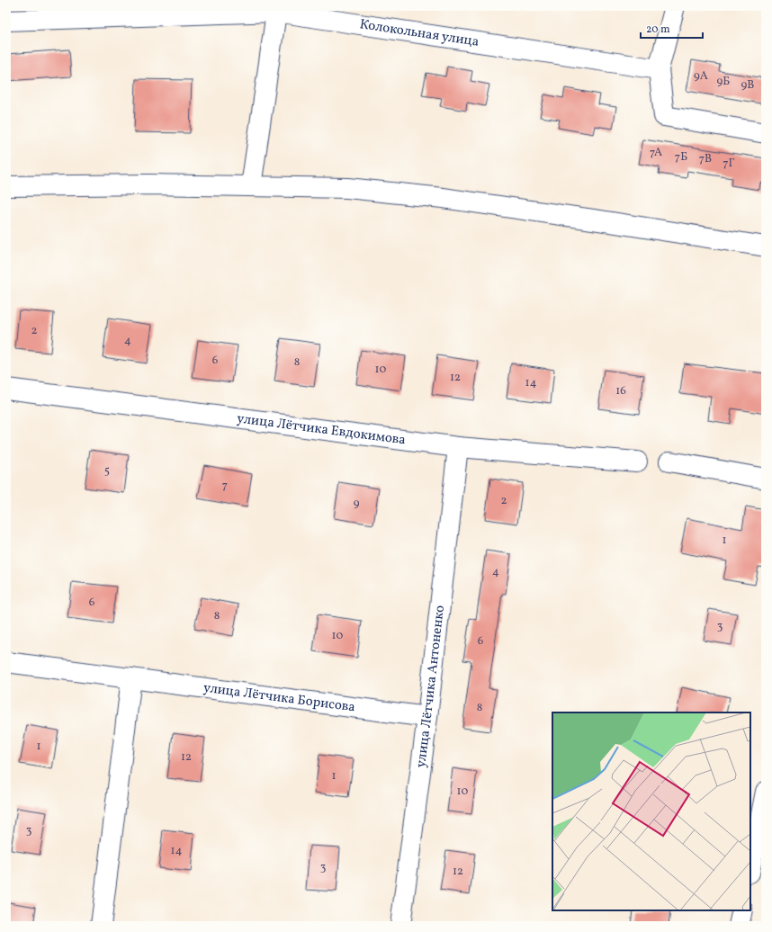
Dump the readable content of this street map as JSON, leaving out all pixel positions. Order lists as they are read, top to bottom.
{
  "streets": {
    "street": [
      "Колокольная улица",
      "улица Лётчика Евдокимова",
      "улица Лётчика Антоненко",
      "улица Лётчика Борисова"
    ]
  },
  "crossings": [
    ["улица Лётчика Евдокимова", "улица Лётчика Антоненко"],
    ["улица Лётчика Антоненко", "улица Лётчика Борисова"]
  ],
  "house_numbers": [
    "9А",
    "9Б",
    "9В",
    "7А",
    "7Б",
    "7В",
    "7Г",
    "2",
    "4",
    "6",
    "8",
    "10",
    "12",
    "14",
    "16",
    "5",
    "7",
    "2",
    "9",
    "1",
    "4",
    "6",
    "8",
    "3",
    "10",
    "6",
    "8",
    "1",
    "12",
    "1",
    "10",
    "3",
    "14",
    "3",
    "12"
  ],
  "scale_bar": "20 m"
}
